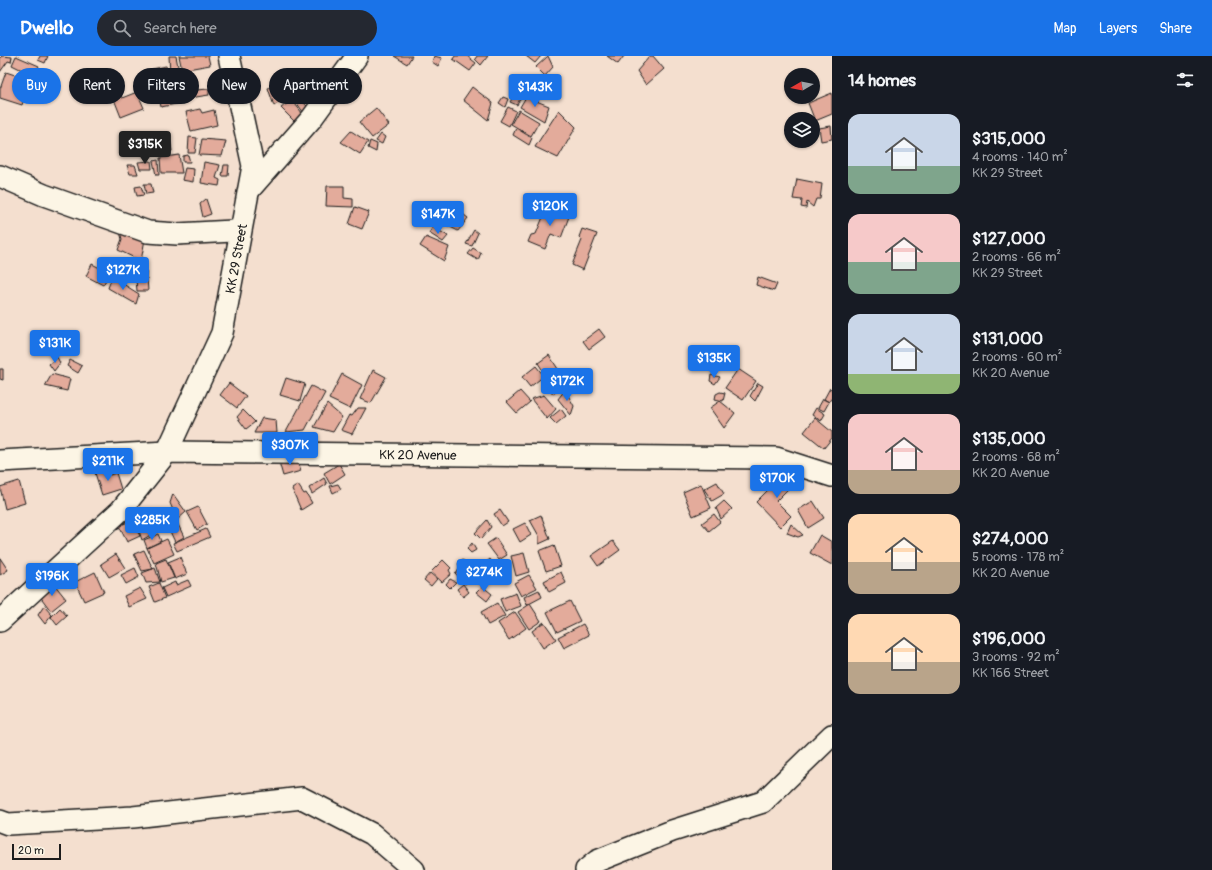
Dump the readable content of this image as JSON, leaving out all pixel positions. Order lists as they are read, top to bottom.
{
  "streets": {
    "street": ["KK 29 Street", "KK 20 Avenue"]
  },
  "crossings": [
    ["KK 29 Street", "KK 20 Avenue"]
  ],
  "scale_bar": "20 m",
  "north": "left",
  "page": {
    "header": "Dwello",
    "search": "Search here",
    "nav": ["Map", "Layers", "Share"],
    "heading": "14 homes",
    "chip": [
      "Buy",
      "Rent",
      "Filters",
      "New",
      "Apartment"
    ],
    "price": [
      "$143K",
      "$315K",
      "$120K",
      "$147K",
      "$127K",
      "$131K",
      "$135K",
      "$172K",
      "$307K",
      "$211K",
      "$170K",
      "$285K",
      "$274K",
      "$196K"
    ],
    "list": [
      {
        "name": "$315,000",
        "note": "4 rooms · 140 m² · KK 29 Street"
      },
      {
        "name": "$127,000",
        "note": "2 rooms · 66 m² · KK 29 Street"
      },
      {
        "name": "$131,000",
        "note": "2 rooms · 60 m² · KK 20 Avenue"
      },
      {
        "name": "$135,000",
        "note": "2 rooms · 68 m² · KK 20 Avenue"
      },
      {
        "name": "$274,000",
        "note": "5 rooms · 178 m² · KK 20 Avenue"
      },
      {
        "name": "$196,000",
        "note": "3 rooms · 92 m² · KK 166 Street"
      }
    ],
    "scale": "20 m"
  }
}
